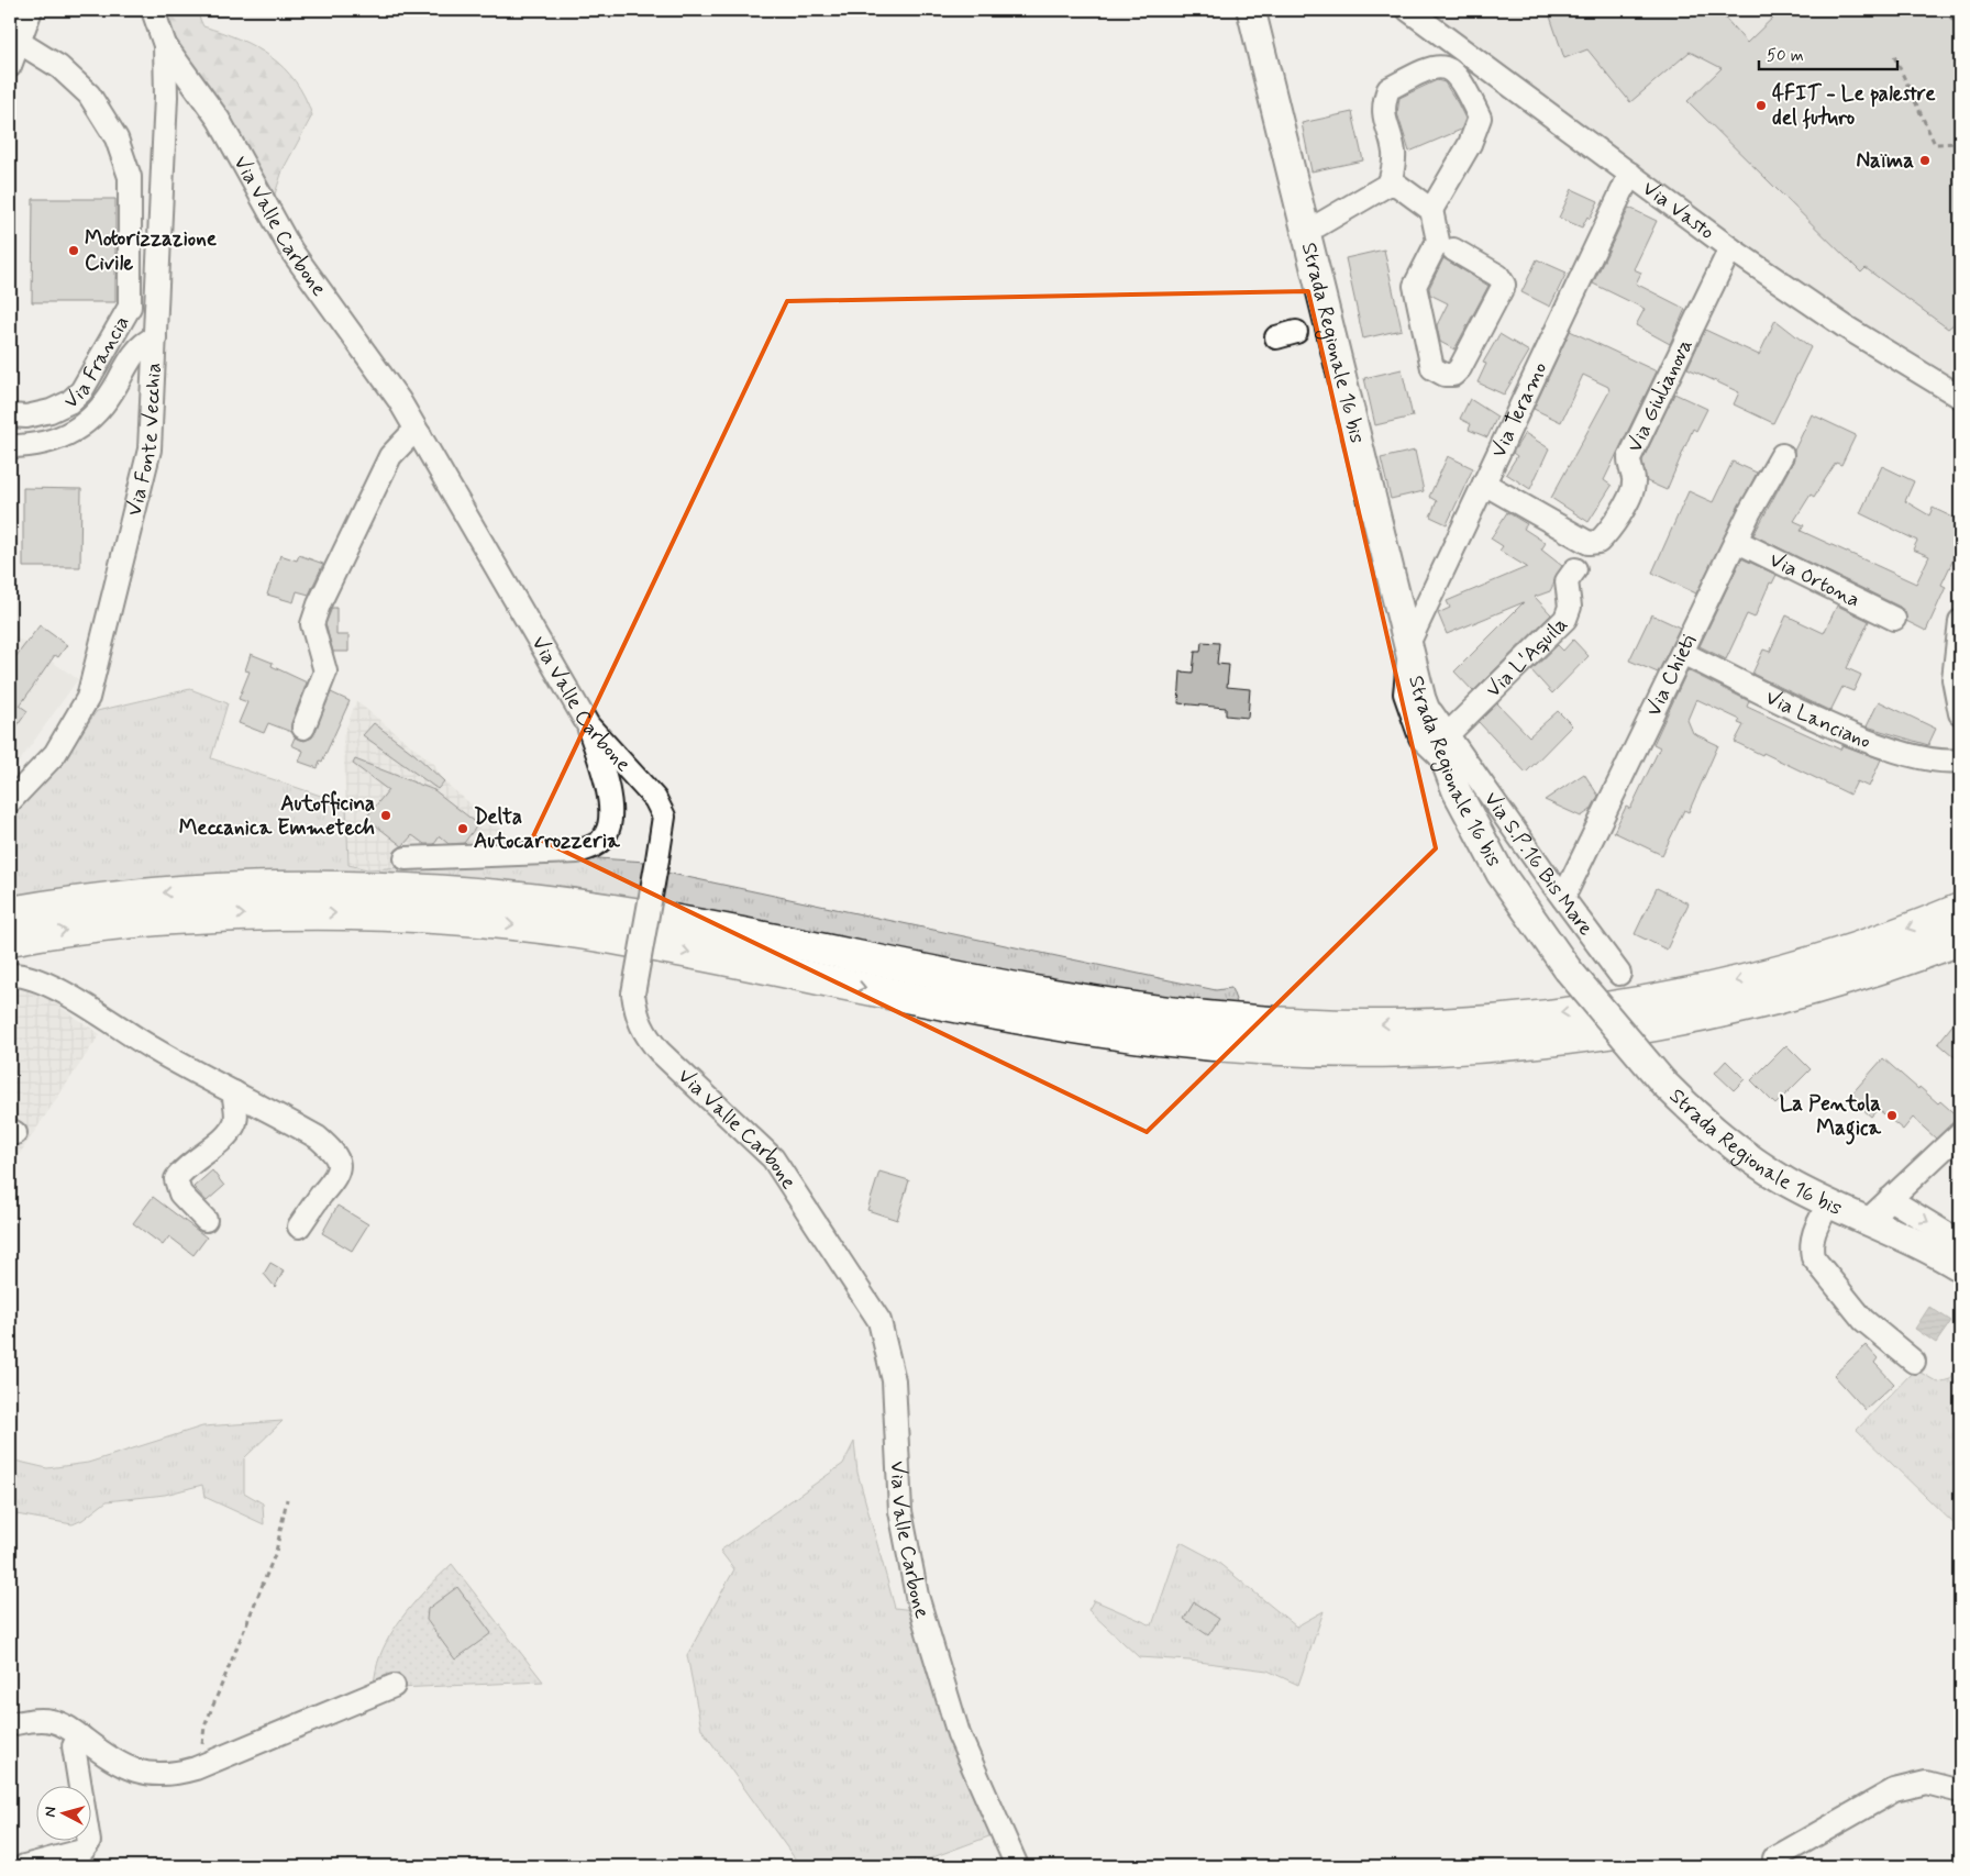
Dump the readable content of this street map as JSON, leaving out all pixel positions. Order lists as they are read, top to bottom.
{
  "streets": {
    "main road": ["Strada Regionale 16 bis"],
    "street": [
      "Via Vasto",
      "Via Valle Carbone",
      "Via Francia",
      "Via Giulianova",
      "Via Teramo",
      "Via Fonte Vecchia",
      "Via Ortona",
      "Via L'Aquila",
      "Via Chieti",
      "Via Lanciano",
      "Via S.P.16 Bis Mare"
    ]
  },
  "crossings": [
    ["Via Vasto", "Via Giulianova"],
    ["Via Vasto", "Via Teramo"],
    ["Via Valle Carbone", "Via Fonte Vecchia"],
    ["Strada Regionale 16 bis", "Via Teramo"],
    ["Strada Regionale 16 bis", "Via S.P.16 Bis Mare"],
    ["Via Giulianova", "Via Teramo"],
    ["Via Ortona", "Via Chieti"],
    ["Via L'Aquila", "Via S.P.16 Bis Mare"],
    ["Via Chieti", "Via Lanciano"],
    ["Via Chieti", "Via S.P.16 Bis Mare"]
  ],
  "places": [
    "4FIT - Le palestre del futuro",
    "Naïma",
    "Motorizzazione Civile",
    "Autofficina Meccanica Emmetech",
    "Delta Autocarrozzeria",
    "La Pentola Magica"
  ],
  "scale_bar": "50 m",
  "north": "left"
}
